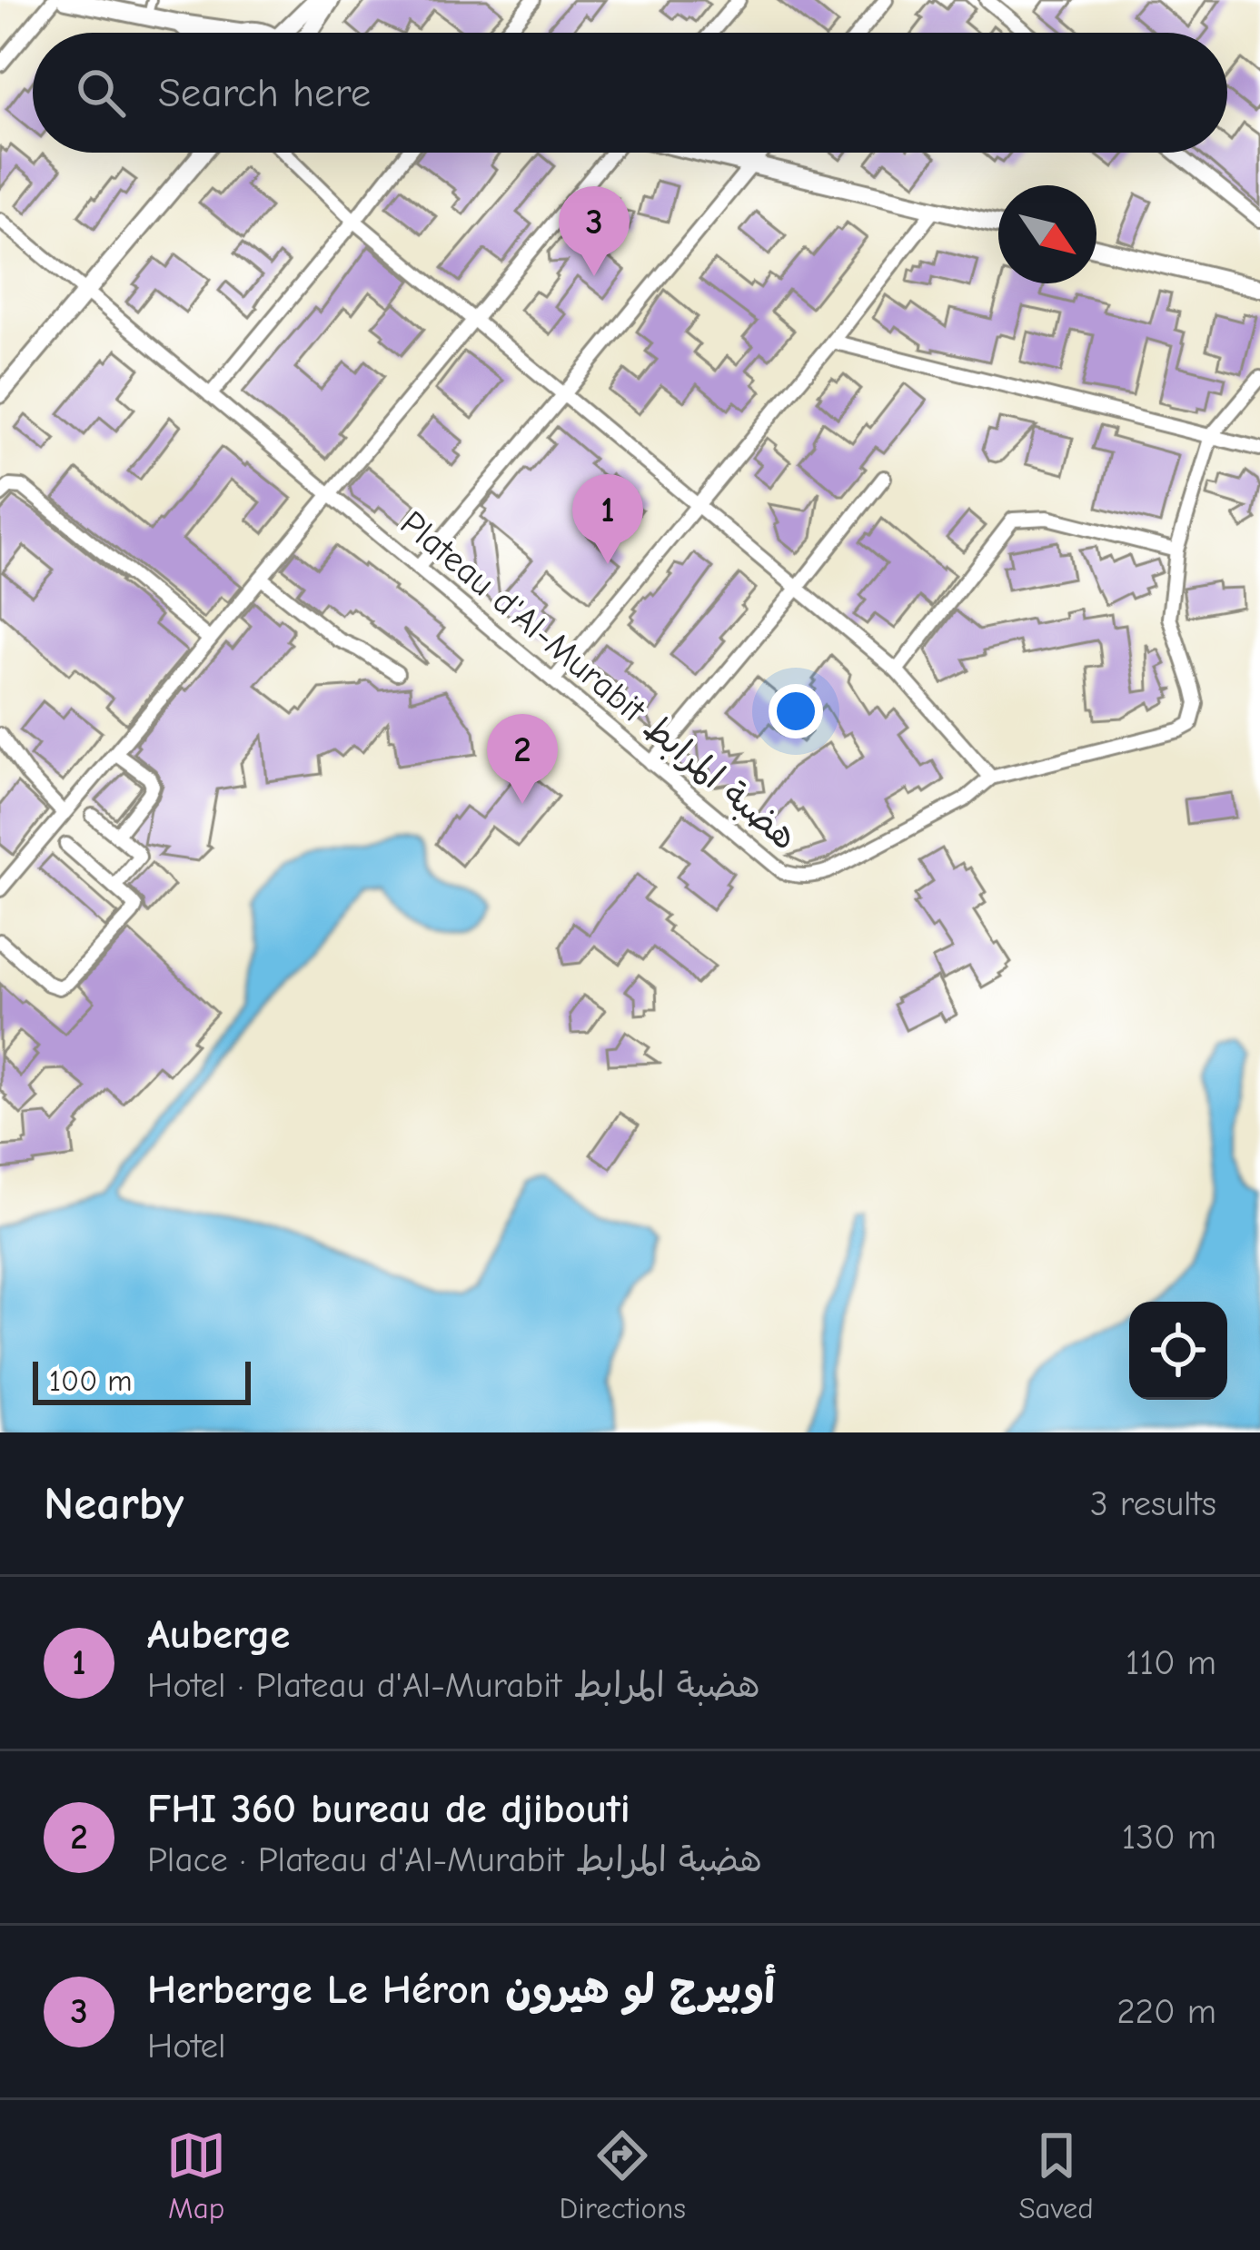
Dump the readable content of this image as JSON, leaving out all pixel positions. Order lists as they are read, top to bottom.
{
  "streets": {
    "street": ["Plateau d'Al-Murabit هضبة المرابط"]
  },
  "scale_bar": "100 m",
  "north": "bottom right",
  "page": {
    "search": "Search here",
    "pins": ["3", "1", "2"],
    "scale": "100 m",
    "heading": ["Nearby", "3 results"],
    "list": [
      {
        "mark": "1",
        "name": "Auberge",
        "note": "Hotel · Plateau d'Al-Murabit هضبة المرابط",
        "value": "110 m"
      },
      {
        "mark": "2",
        "name": "FHI 360 bureau de djibouti",
        "note": "Place · Plateau d'Al-Murabit هضبة المرابط",
        "value": "130 m"
      },
      {
        "mark": "3",
        "name": "Herberge Le Héron أوبيرج لو هيرون",
        "note": "Hotel",
        "value": "220 m"
      }
    ],
    "nav": ["Map", "Directions", "Saved"]
  }
}
